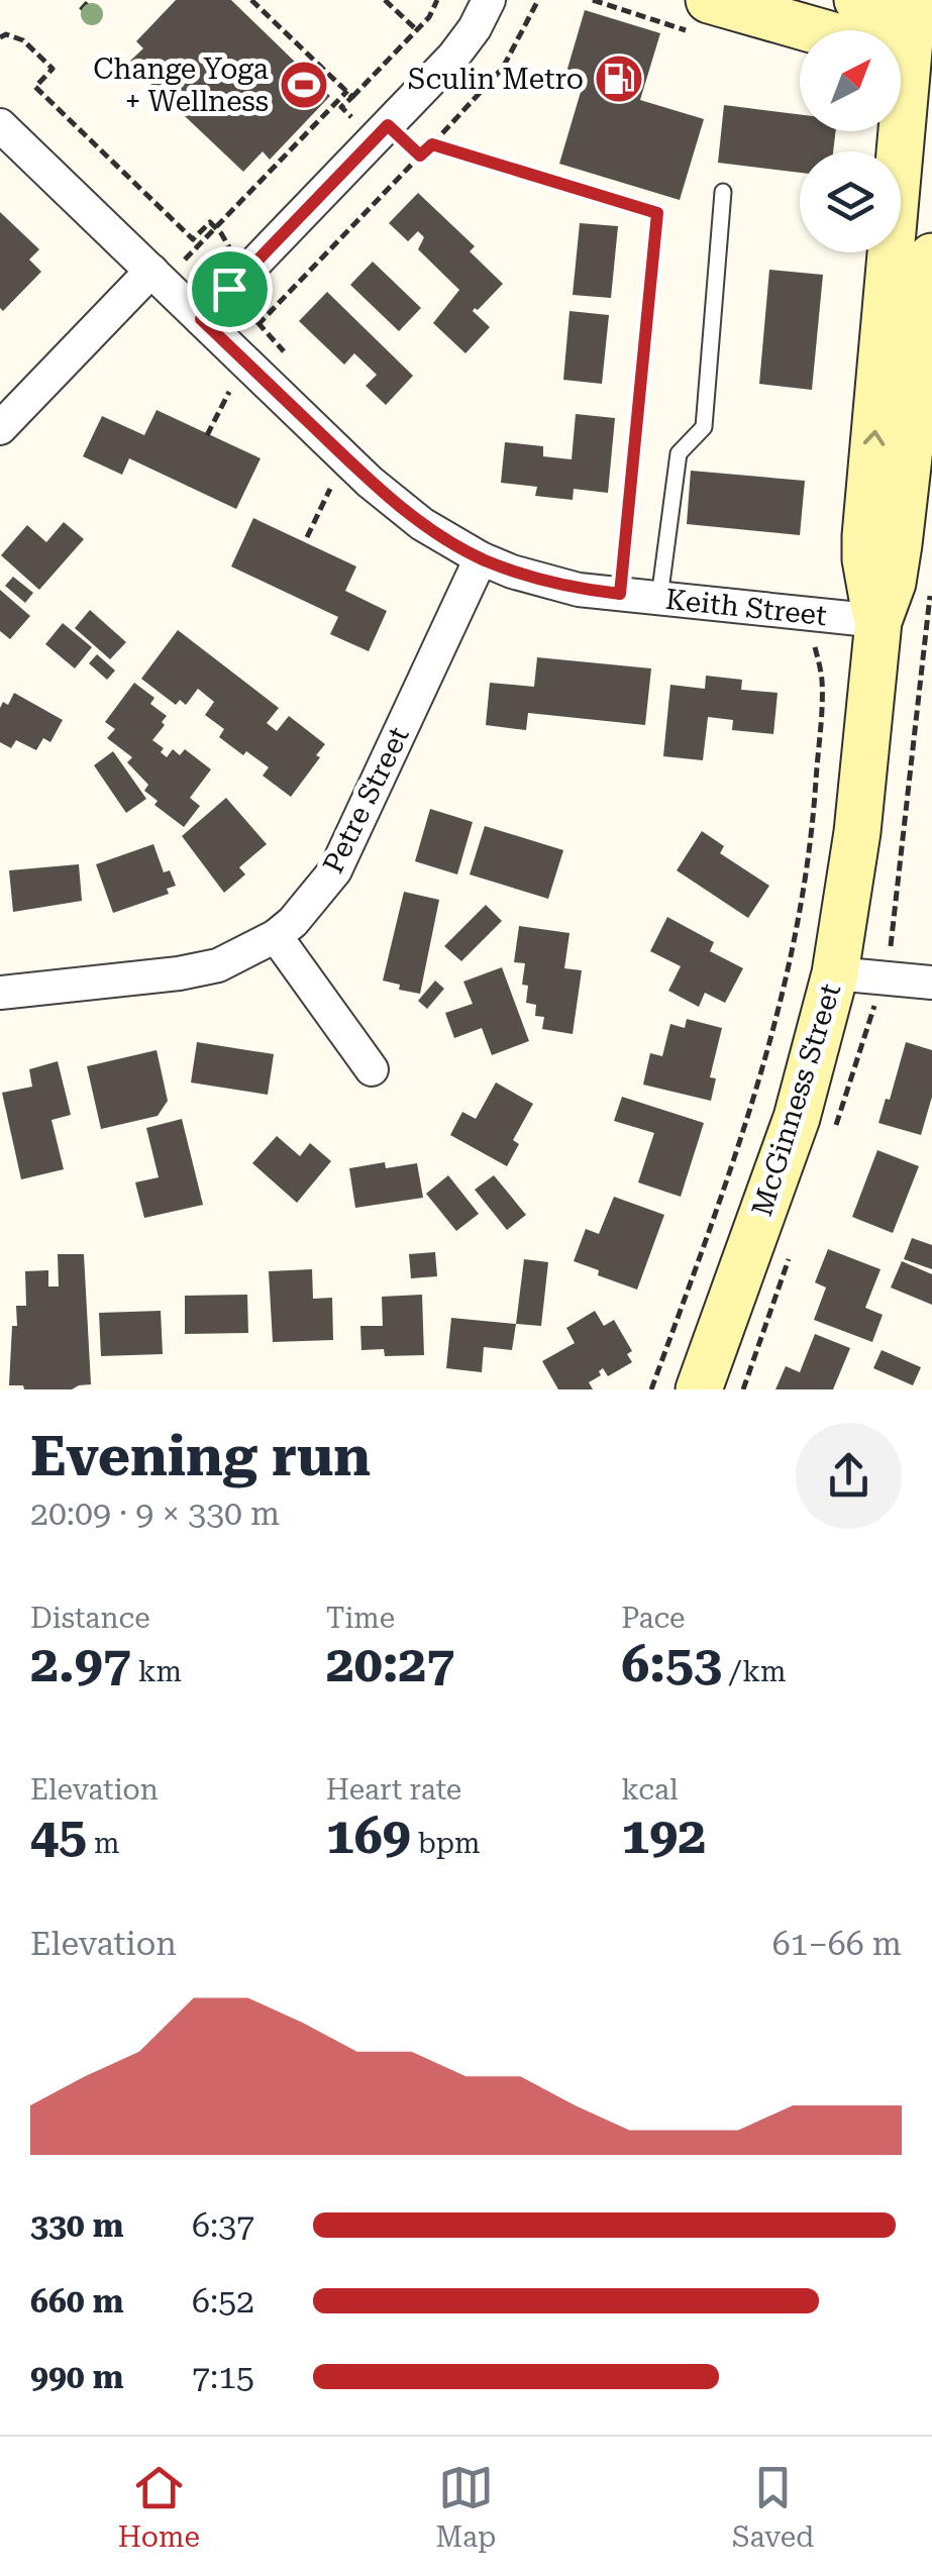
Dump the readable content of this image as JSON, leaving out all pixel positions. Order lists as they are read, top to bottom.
{
  "streets": {
    "street": ["Keith Street", "Petre Street", "McGinness Street"]
  },
  "crossings": [
    ["Keith Street", "Petre Street"],
    ["Keith Street", "McGinness Street"]
  ],
  "places": {
    "fuel station": ["Sculin Metro"],
    "sports": ["Change Yoga + Wellness"]
  },
  "north": "top right",
  "page": {
    "heading": ["Evening run", "20:09 · 9 × 330 m"],
    "stats": [
      ["Distance", "2.97 km"],
      ["Time", "20:27"],
      ["Pace", "6:53 /km"],
      ["Elevation", "45 m"],
      ["Heart rate", "169 bpm"],
      ["kcal", "192"]
    ],
    "chart": ["Elevation", "61–66 m"],
    "list": [
      {
        "name": "330 m",
        "note": "6:37"
      },
      {
        "name": "660 m",
        "note": "6:52"
      },
      {
        "name": "990 m",
        "note": "7:15"
      }
    ],
    "tabs": ["Home", "Map", "Saved"]
  }
}
